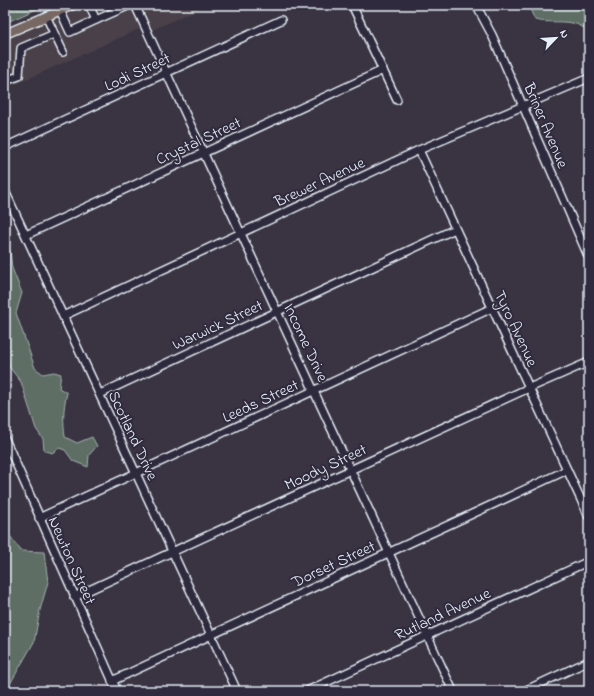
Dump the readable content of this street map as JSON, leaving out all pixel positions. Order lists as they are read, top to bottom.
{
  "streets": {
    "street": [
      "Lodi Street",
      "Briner Avenue",
      "Crystal Street",
      "Brewer Avenue",
      "Warwick Street",
      "Tyro Avenue",
      "Income Drive",
      "Leeds Street",
      "Scotland Drive",
      "Moody Street",
      "Newton Street",
      "Dorset Street",
      "Rutland Avenue"
    ]
  },
  "crossings": [
    ["Lodi Street", "Income Drive"],
    ["Briner Avenue", "Brewer Avenue"],
    ["Crystal Street", "Income Drive"],
    ["Crystal Street", "Scotland Drive"],
    ["Brewer Avenue", "Tyro Avenue"],
    ["Brewer Avenue", "Income Drive"],
    ["Brewer Avenue", "Scotland Drive"],
    ["Warwick Street", "Tyro Avenue"],
    ["Warwick Street", "Income Drive"],
    ["Warwick Street", "Scotland Drive"],
    ["Tyro Avenue", "Leeds Street"],
    ["Tyro Avenue", "Moody Street"],
    ["Tyro Avenue", "Dorset Street"],
    ["Income Drive", "Leeds Street"],
    ["Income Drive", "Moody Street"],
    ["Income Drive", "Dorset Street"],
    ["Income Drive", "Rutland Avenue"],
    ["Leeds Street", "Scotland Drive"],
    ["Leeds Street", "Newton Street"],
    ["Scotland Drive", "Moody Street"],
    ["Scotland Drive", "Dorset Street"],
    ["Moody Street", "Newton Street"],
    ["Newton Street", "Dorset Street"]
  ],
  "north": "top right"
}
